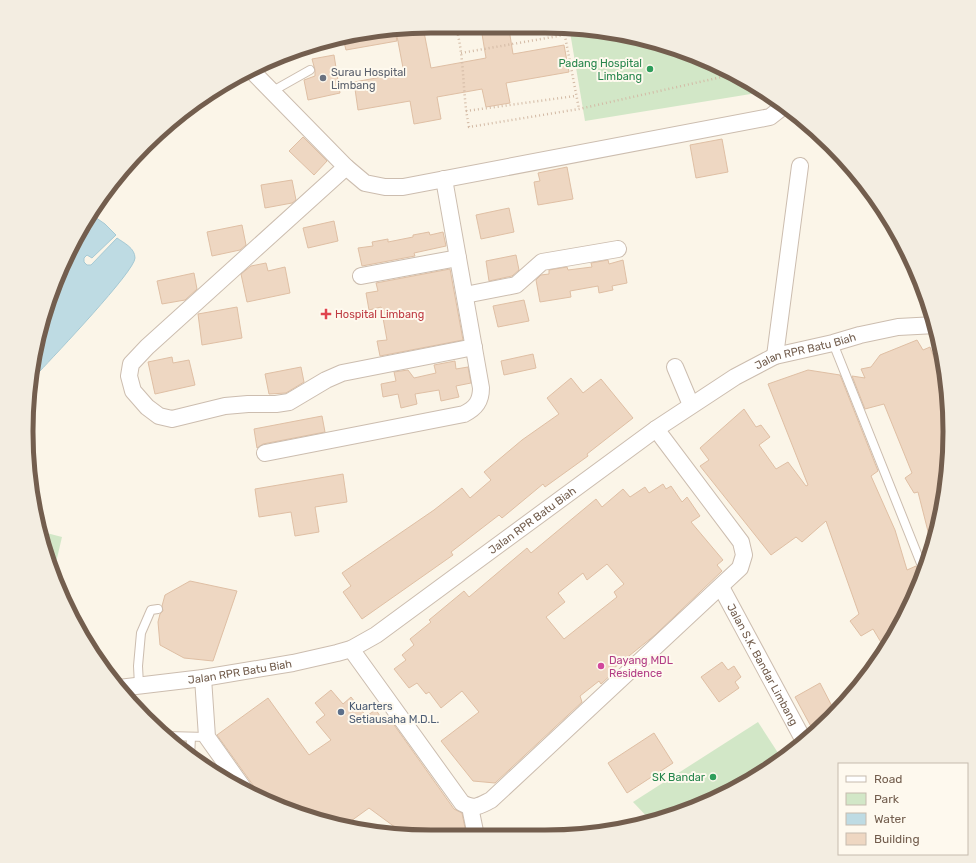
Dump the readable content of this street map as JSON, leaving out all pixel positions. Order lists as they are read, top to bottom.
{
  "streets": {
    "street": ["Jalan RPR Batu Biah", "Jalan S.K. Bandar Limbang"]
  },
  "places": {
    "other": [
      "Padang Hospital Limbang",
      "Surau Hospital Limbang",
      "Dayang MDL Residence",
      "Kuarters Setiausaha M.D.L.",
      "SK Bandar"
    ],
    "health": ["Hospital Limbang"]
  },
  "legend": [
    "Road",
    "Park",
    "Water",
    "Building"
  ]
}
